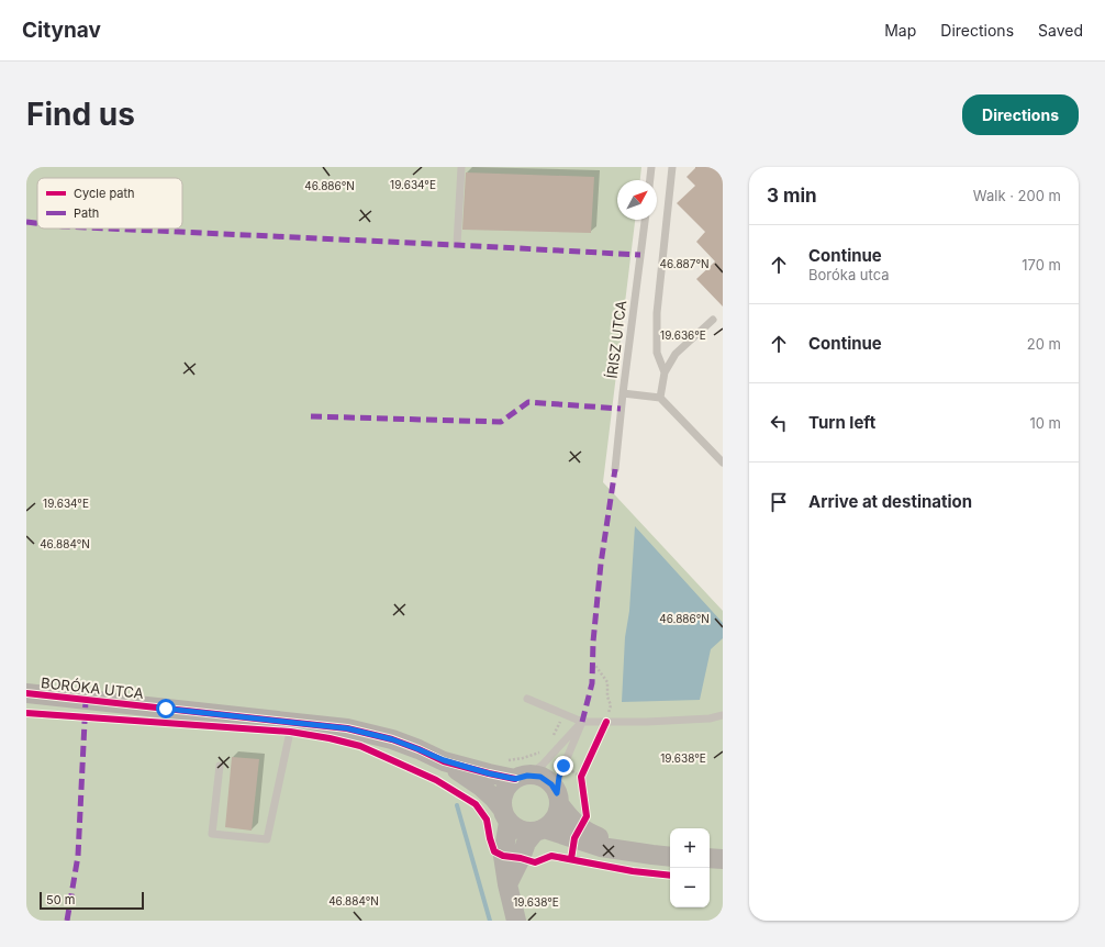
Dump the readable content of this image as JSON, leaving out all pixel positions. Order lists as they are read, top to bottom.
{
  "streets": {
    "street": ["BORÓKA UTCA"],
    "lane": ["ÍRISZ UTCA"]
  },
  "legend": ["Cycle path", "Path"],
  "scale_bar": "50 m",
  "north": "top right",
  "page": {
    "header": "Citynav",
    "nav": ["Map", "Directions", "Saved"],
    "buttons": "Directions",
    "title": "Find us",
    "heading": ["3 min", "Walk · 200 m"],
    "list": [
      ["Continue", "Boróka utca", "170 m"],
      ["Continue", "20 m"],
      ["Turn left", "10 m"],
      "Arrive at destination"
    ],
    "map_buttons": ["+", "−"],
    "scale": "50 m"
  },
  "coordinates": [
    "19.634°E",
    "46.886°N",
    "46.887°N",
    "19.636°E",
    "46.884°N",
    "19.638°E"
  ]
}
